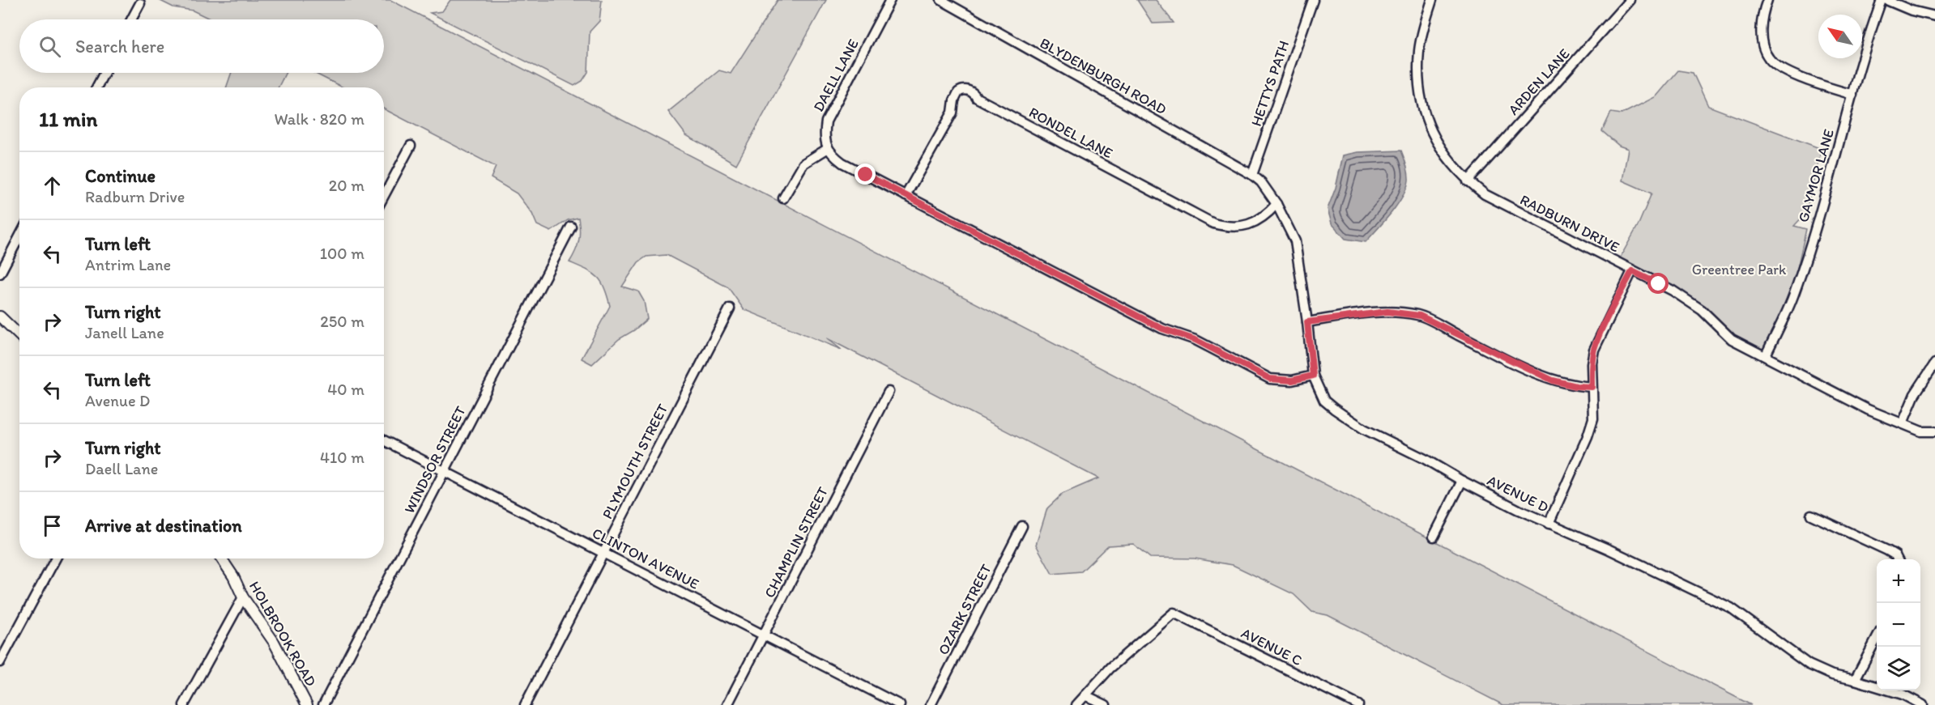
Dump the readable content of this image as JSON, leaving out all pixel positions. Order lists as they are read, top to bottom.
{
  "streets": {
    "street": [
      "DAELL LANE",
      "BLYDENBURGH ROAD",
      "ARDEN LANE",
      "HETTYS PATH",
      "RONDEL LANE",
      "GAYMOR LANE",
      "RADBURN DRIVE",
      "WINDSOR STREET",
      "PLYMOUTH STREET",
      "AVENUE D",
      "CHAMPLIN STREET",
      "CLINTON AVENUE",
      "OZARK STREET",
      "HOLBROOK ROAD",
      "AVENUE C"
    ]
  },
  "crossings": [
    ["BLYDENBURGH ROAD", "HETTYS PATH"],
    ["BLYDENBURGH ROAD", "AVENUE D"],
    ["ARDEN LANE", "RADBURN DRIVE"],
    ["HETTYS PATH", "AVENUE D"],
    ["RONDEL LANE", "AVENUE D"],
    ["GAYMOR LANE", "RADBURN DRIVE"],
    ["WINDSOR STREET", "CLINTON AVENUE"],
    ["PLYMOUTH STREET", "CLINTON AVENUE"],
    ["CHAMPLIN STREET", "CLINTON AVENUE"]
  ],
  "parks": ["Greentree Park"],
  "north": "top left",
  "page": {
    "search": "Search here",
    "heading": ["11 min", "Walk · 820 m"],
    "list": [
      ["Continue", "Radburn Drive", "20 m"],
      ["Turn left", "Antrim Lane", "100 m"],
      ["Turn right", "Janell Lane", "250 m"],
      ["Turn left", "Avenue D", "40 m"],
      ["Turn right", "Daell Lane", "410 m"],
      "Arrive at destination"
    ],
    "map_buttons": ["+", "−"]
  }
}
